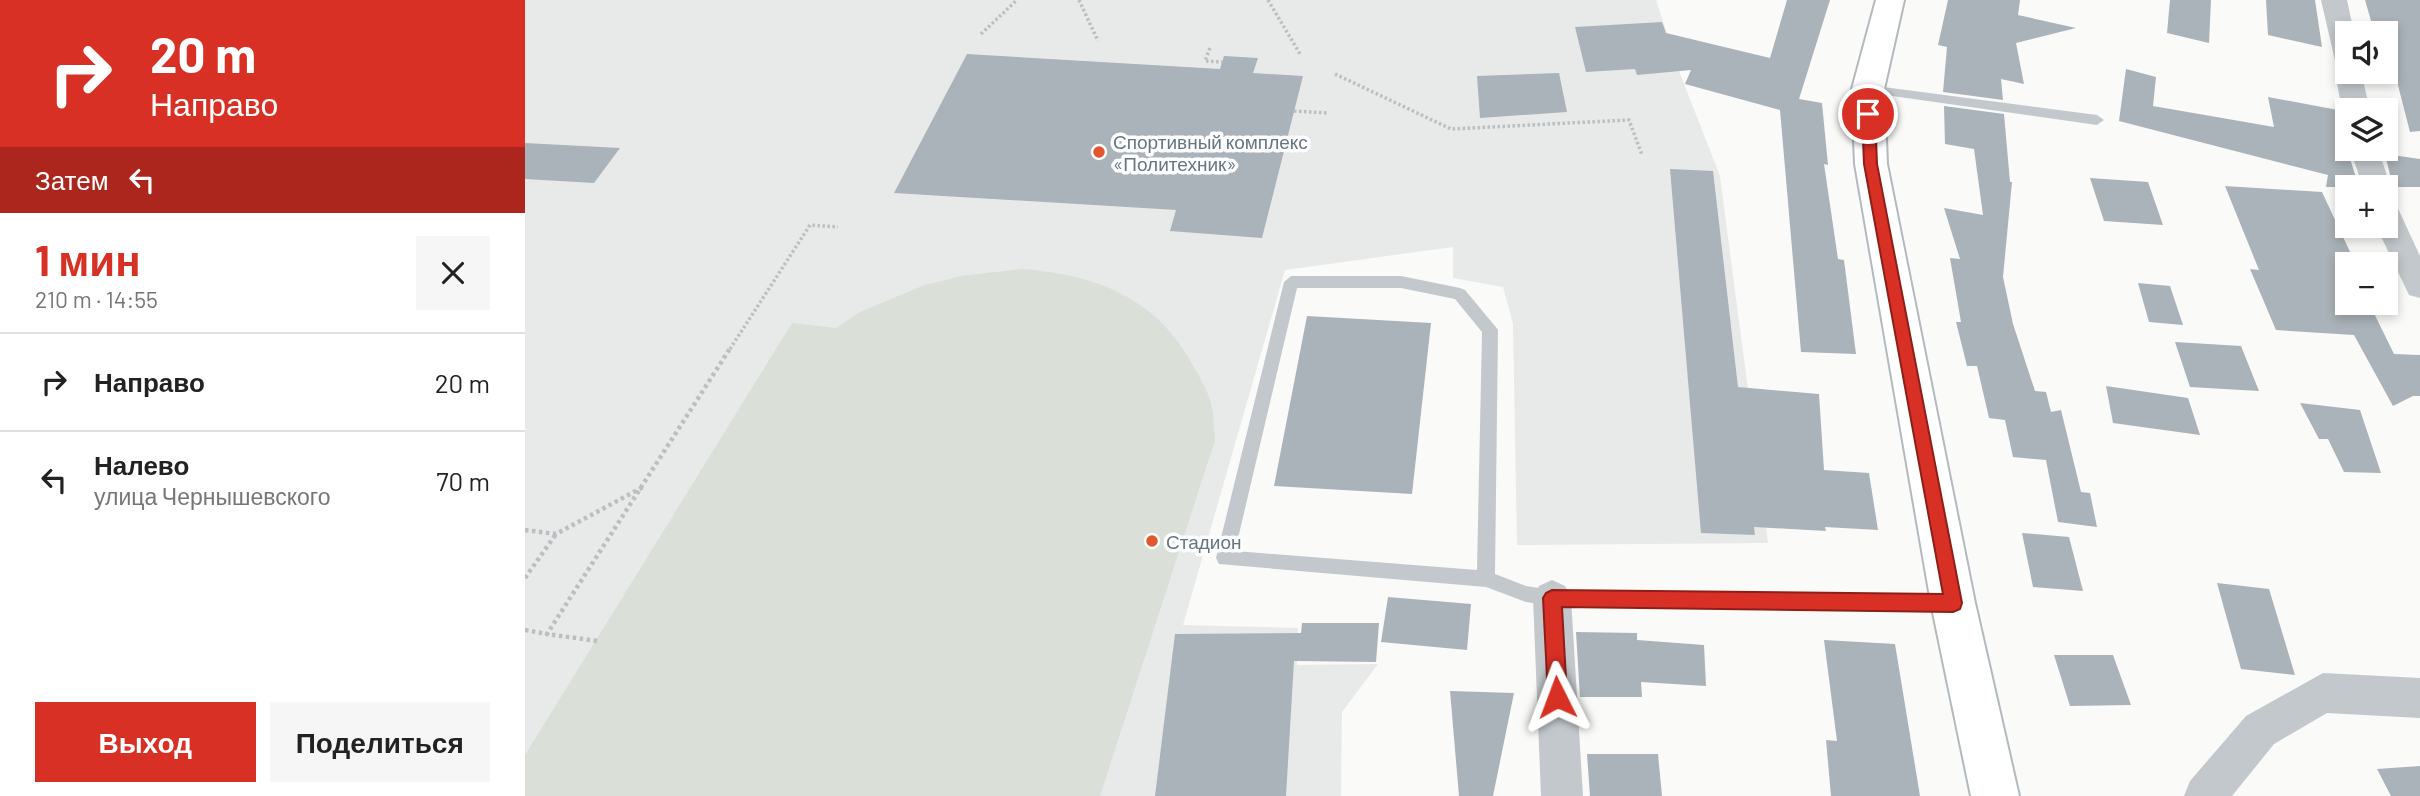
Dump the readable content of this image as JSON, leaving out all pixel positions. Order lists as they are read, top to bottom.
{
  "places": ["Спортивный комплекс «Политехник»", "Стадион"],
  "page": {
    "turn": ["20 m", "Направо"],
    "map_buttons": ["+", "−"],
    "then": "Затем",
    "heading": ["1 мин", "210 m · 14:55"],
    "list": [
      {
        "name": "Направо",
        "value": "20 m"
      },
      {
        "name": "Налево",
        "note": "улица Чернышевского",
        "value": "70 m"
      }
    ],
    "buttons": ["Выход", "Поделиться"]
  }
}
